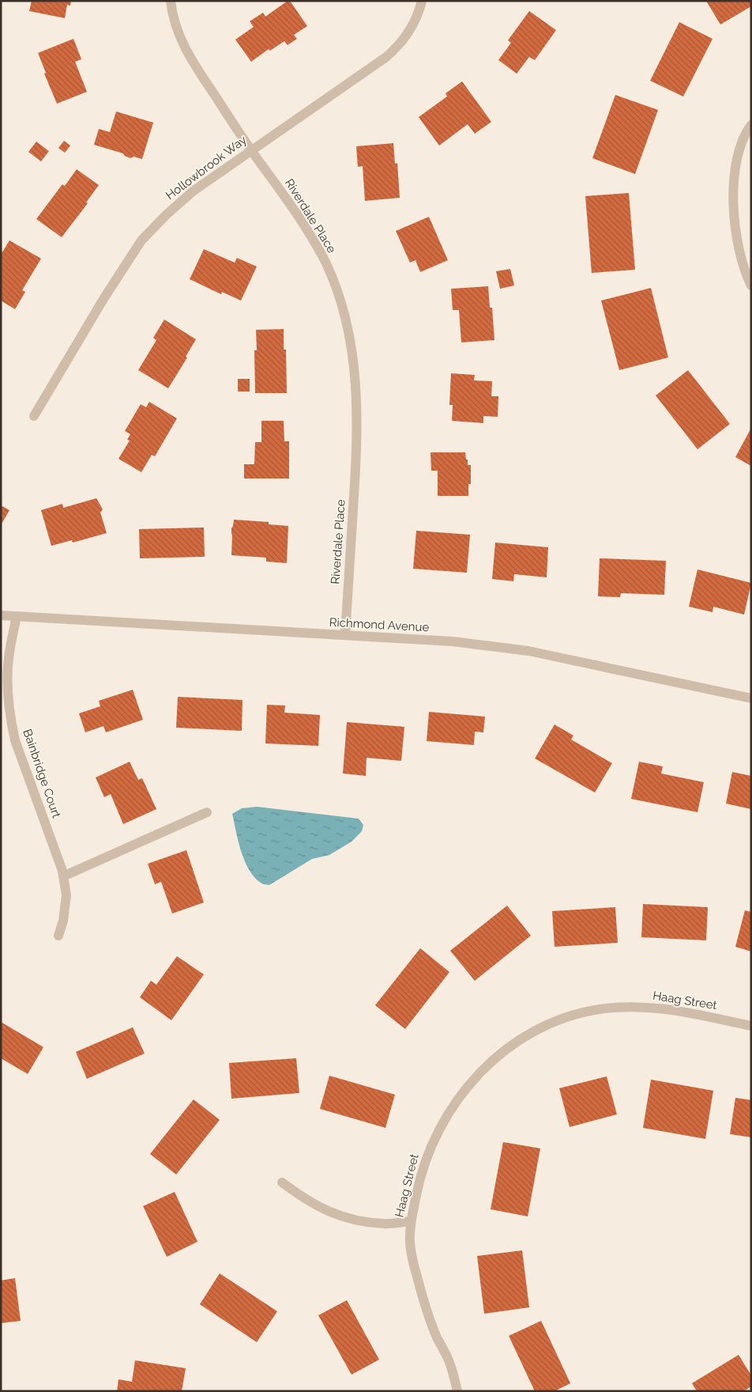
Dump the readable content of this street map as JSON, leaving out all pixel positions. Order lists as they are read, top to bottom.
{
  "streets": {
    "street": [
      "Hollowbrook Way",
      "Riverdale Place",
      "Richmond Avenue",
      "Bainbridge Court",
      "Haag Street"
    ]
  },
  "crossings": [
    ["Hollowbrook Way", "Riverdale Place"],
    ["Riverdale Place", "Richmond Avenue"],
    ["Richmond Avenue", "Bainbridge Court"]
  ]
}
